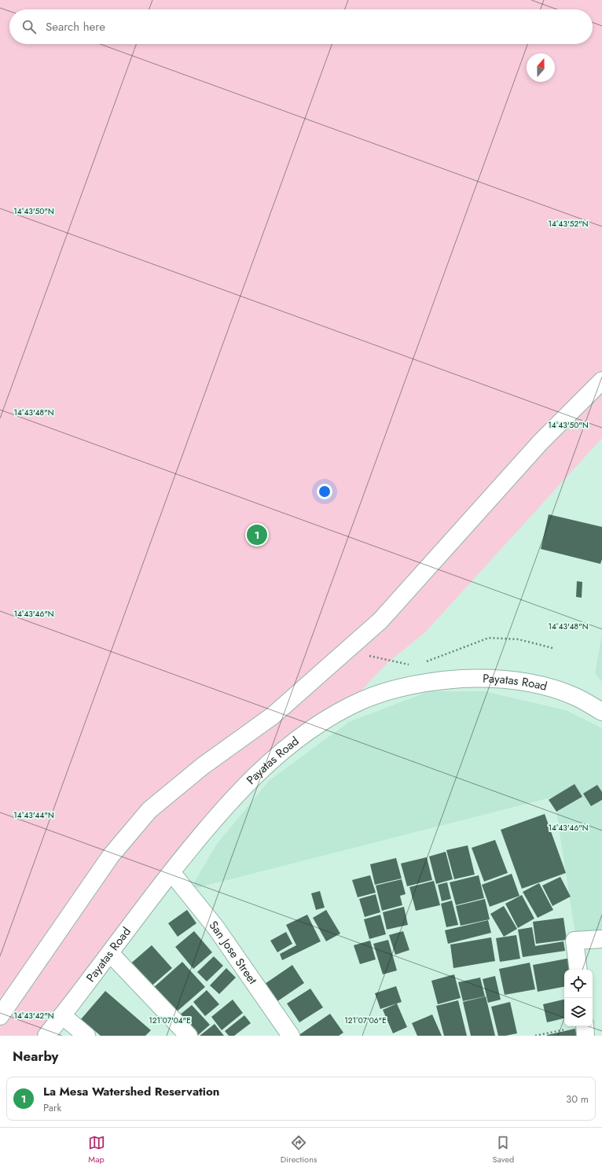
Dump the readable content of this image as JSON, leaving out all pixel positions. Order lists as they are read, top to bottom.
{
  "streets": {
    "street": ["Payatas Road", "San Jose Street"]
  },
  "crossings": [
    ["Payatas Road", "San Jose Street"]
  ],
  "north": "top",
  "page": {
    "search": "Search here",
    "pins": "1",
    "heading": "Nearby",
    "list": [
      {
        "mark": "1",
        "name": "La Mesa Watershed Reservation",
        "note": "Park",
        "value": "30 m"
      }
    ],
    "nav": ["Map", "Directions", "Saved"]
  },
  "coordinates": [
    "14°43'50\"N",
    "14°43'52\"N",
    "14°43'48\"N",
    "14°43'46\"N",
    "14°43'44\"N",
    "14°43'42\"N",
    "121°07'04\"E",
    "121°07'06\"E"
  ]
}
